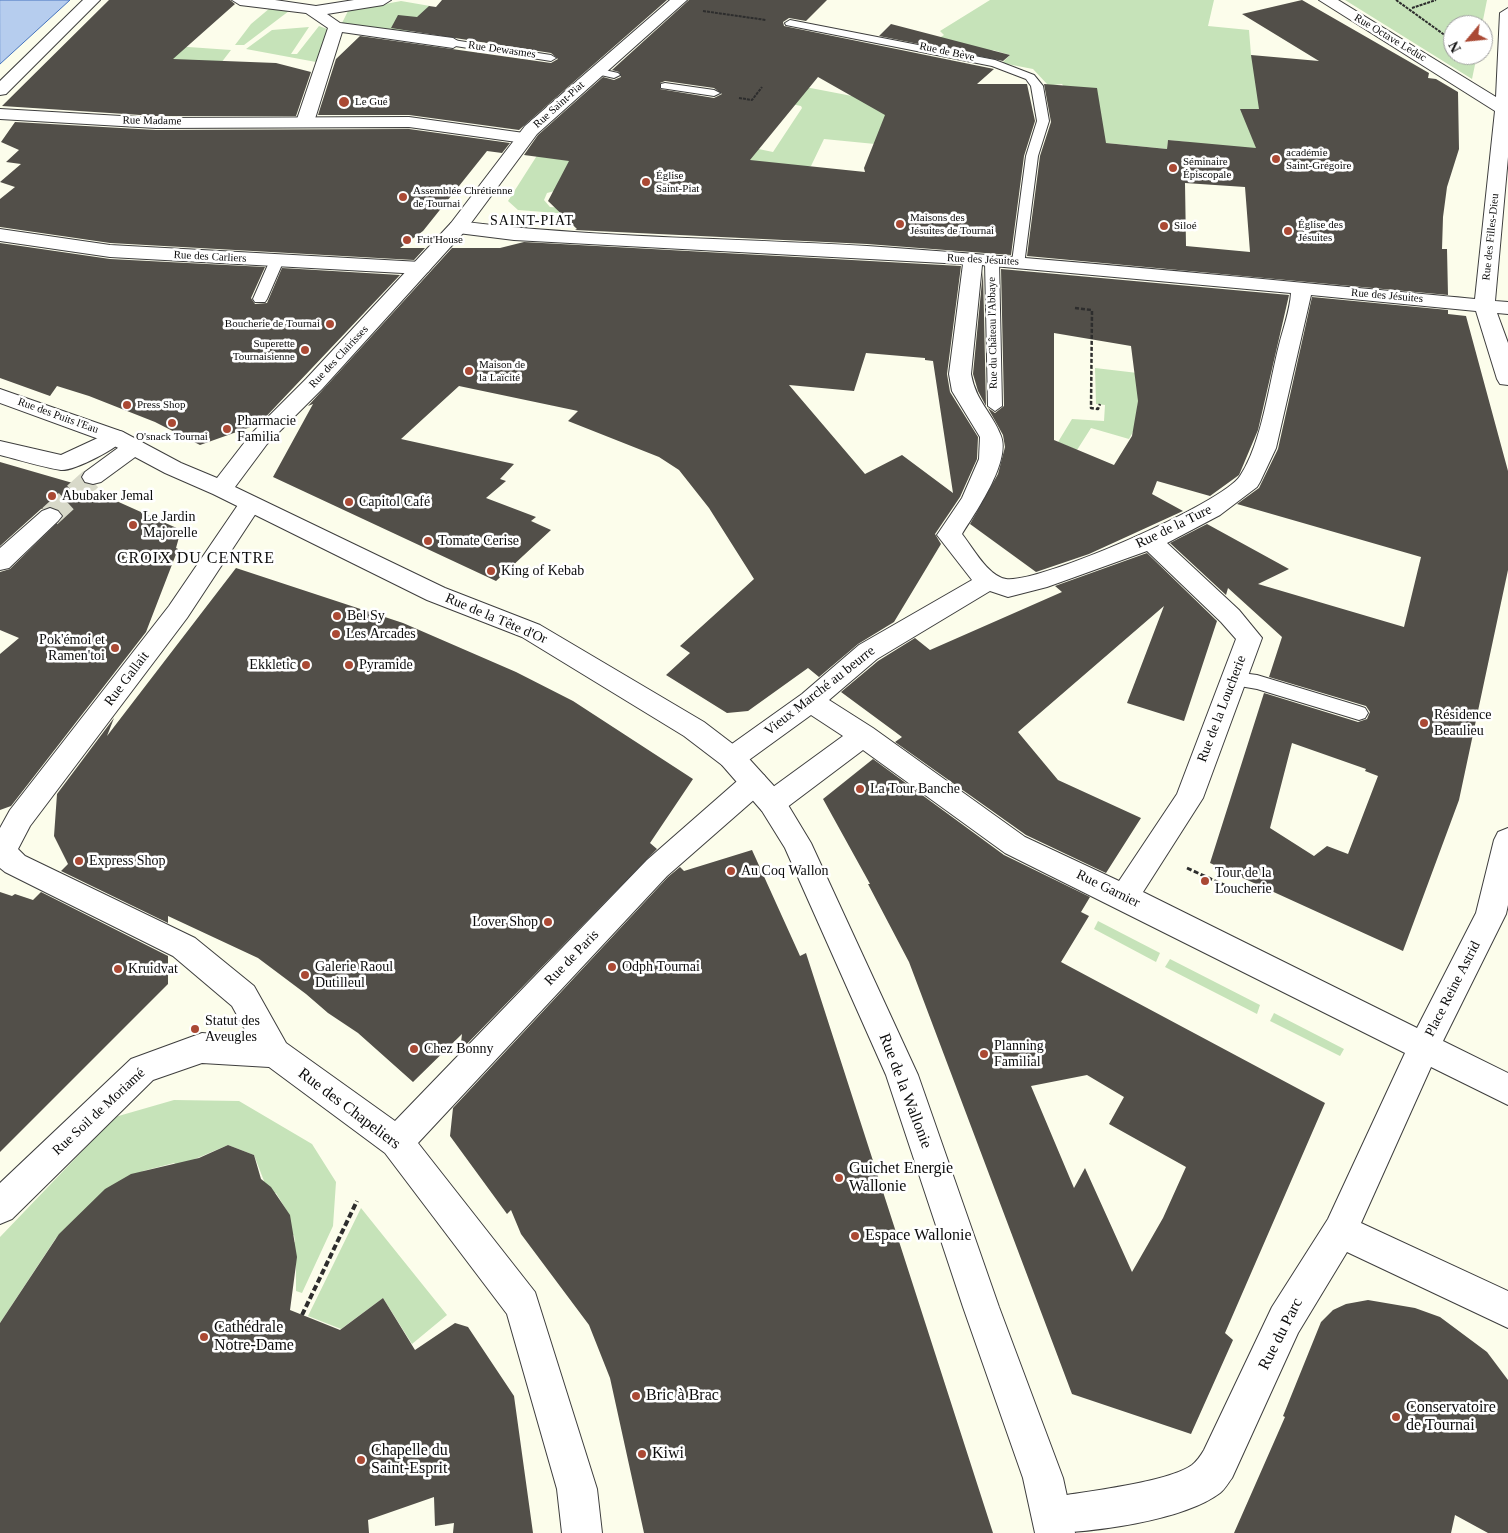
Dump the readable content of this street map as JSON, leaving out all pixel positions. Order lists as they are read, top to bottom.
{
  "streets": {
    "street": [
      "Rue Octave Leduc",
      "Rue Saint-Piat",
      "Rue Madame",
      "Rue des Filles-Dieu",
      "Rue des Carliers",
      "Rue des Jésuites",
      "Rue du Château l'Abbaye",
      "Rue des Clairisses",
      "Rue des Puits l'Eau",
      "Rue de la Ture",
      "Rue de la Tête d'Or",
      "Rue Gallait",
      "Vieux Marché au beurre",
      "Rue de la Loucherie",
      "Rue Garnier",
      "Rue de Paris",
      "Place Reine Astrid",
      "Rue de la Wallonie",
      "Rue des Chapeliers",
      "Rue Soil de Moriamé",
      "Rue du Parc"
    ],
    "lane": ["Rue Dewasmes", "Rue de Bève"]
  },
  "crossings": [
    ["Rue Octave Leduc", "Rue des Filles-Dieu"],
    ["Rue de Bève", "Rue des Jésuites"],
    ["Rue Saint-Piat", "Rue Madame"],
    ["Rue Saint-Piat", "Rue des Jésuites"],
    ["Rue Saint-Piat", "Rue des Clairisses"],
    ["Rue des Filles-Dieu", "Rue des Jésuites"],
    ["Rue des Carliers", "Rue des Clairisses"],
    ["Rue des Jésuites", "Rue du Château l'Abbaye"],
    ["Rue des Jésuites", "Rue des Clairisses"],
    ["Rue des Jésuites", "Rue de la Ture"],
    ["Rue du Château l'Abbaye", "Rue de la Ture"],
    ["Rue du Château l'Abbaye", "Vieux Marché au beurre"],
    ["Rue des Clairisses", "Rue des Puits l'Eau"],
    ["Rue des Clairisses", "Rue de la Tête d'Or"],
    ["Rue des Puits l'Eau", "Rue de la Tête d'Or"],
    ["Rue de la Ture", "Vieux Marché au beurre"],
    ["Rue de la Ture", "Rue de la Loucherie"],
    ["Rue de la Tête d'Or", "Rue Gallait"],
    ["Rue de la Tête d'Or", "Vieux Marché au beurre"],
    ["Rue de la Tête d'Or", "Rue de Paris"],
    ["Rue de la Tête d'Or", "Rue de la Wallonie"],
    ["Rue Gallait", "Rue des Chapeliers"],
    ["Vieux Marché au beurre", "Rue Garnier"],
    ["Rue de la Loucherie", "Rue Garnier"],
    ["Rue Garnier", "Place Reine Astrid"],
    ["Rue Garnier", "Rue du Parc"],
    ["Rue de Paris", "Rue de la Wallonie"],
    ["Rue de Paris", "Rue des Chapeliers"],
    ["Place Reine Astrid", "Rue du Parc"],
    ["Rue de la Wallonie", "Rue du Parc"],
    ["Rue des Chapeliers", "Rue Soil de Moriamé"]
  ],
  "districts": ["SAINT-PIAT", "CROIX DU CENTRE"],
  "places": [
    "Le Gué",
    "académie Saint-Grégoire",
    "Séminaire Épiscopale",
    "Église Saint-Piat",
    "Assemblée Chrétienne de Tournai",
    "Maisons des Jésuites de Tournai",
    "Siloé",
    "Église des Jésuites",
    "Frit'House",
    "Boucherie de Tournai",
    "Superette Tournaisienne",
    "Maison de la Laïcité",
    "Press Shop",
    "O'snack Tournai",
    "Pharmacie Familia",
    "Abubaker Jemal",
    "Capitol Café",
    "Le Jardin Majorelle",
    "Tomate Cerise",
    "King of Kebab",
    "Bel Sy",
    "Les Arcades",
    "Pok'émoi et Ramen'toi",
    "Ekkletic",
    "Pyramide",
    "Résidence Beaulieu",
    "La Tour Banche",
    "Express Shop",
    "Au Coq Wallon",
    "Tour de la Loucherie",
    "Lover Shop",
    "Odph Tournai",
    "Kruidvat",
    "Galerie Raoul Dutilleul",
    "Statut des Aveugles",
    "Chez Bonny",
    "Planning Familial",
    "Guichet Energie Wallonie",
    "Espace Wallonie",
    "Cathédrale Notre-Dame",
    "Bric à Brac",
    "Conservatoire de Tournai",
    "Kiwi",
    "Chapelle du Saint-Esprit"
  ],
  "north": "bottom left"
}
